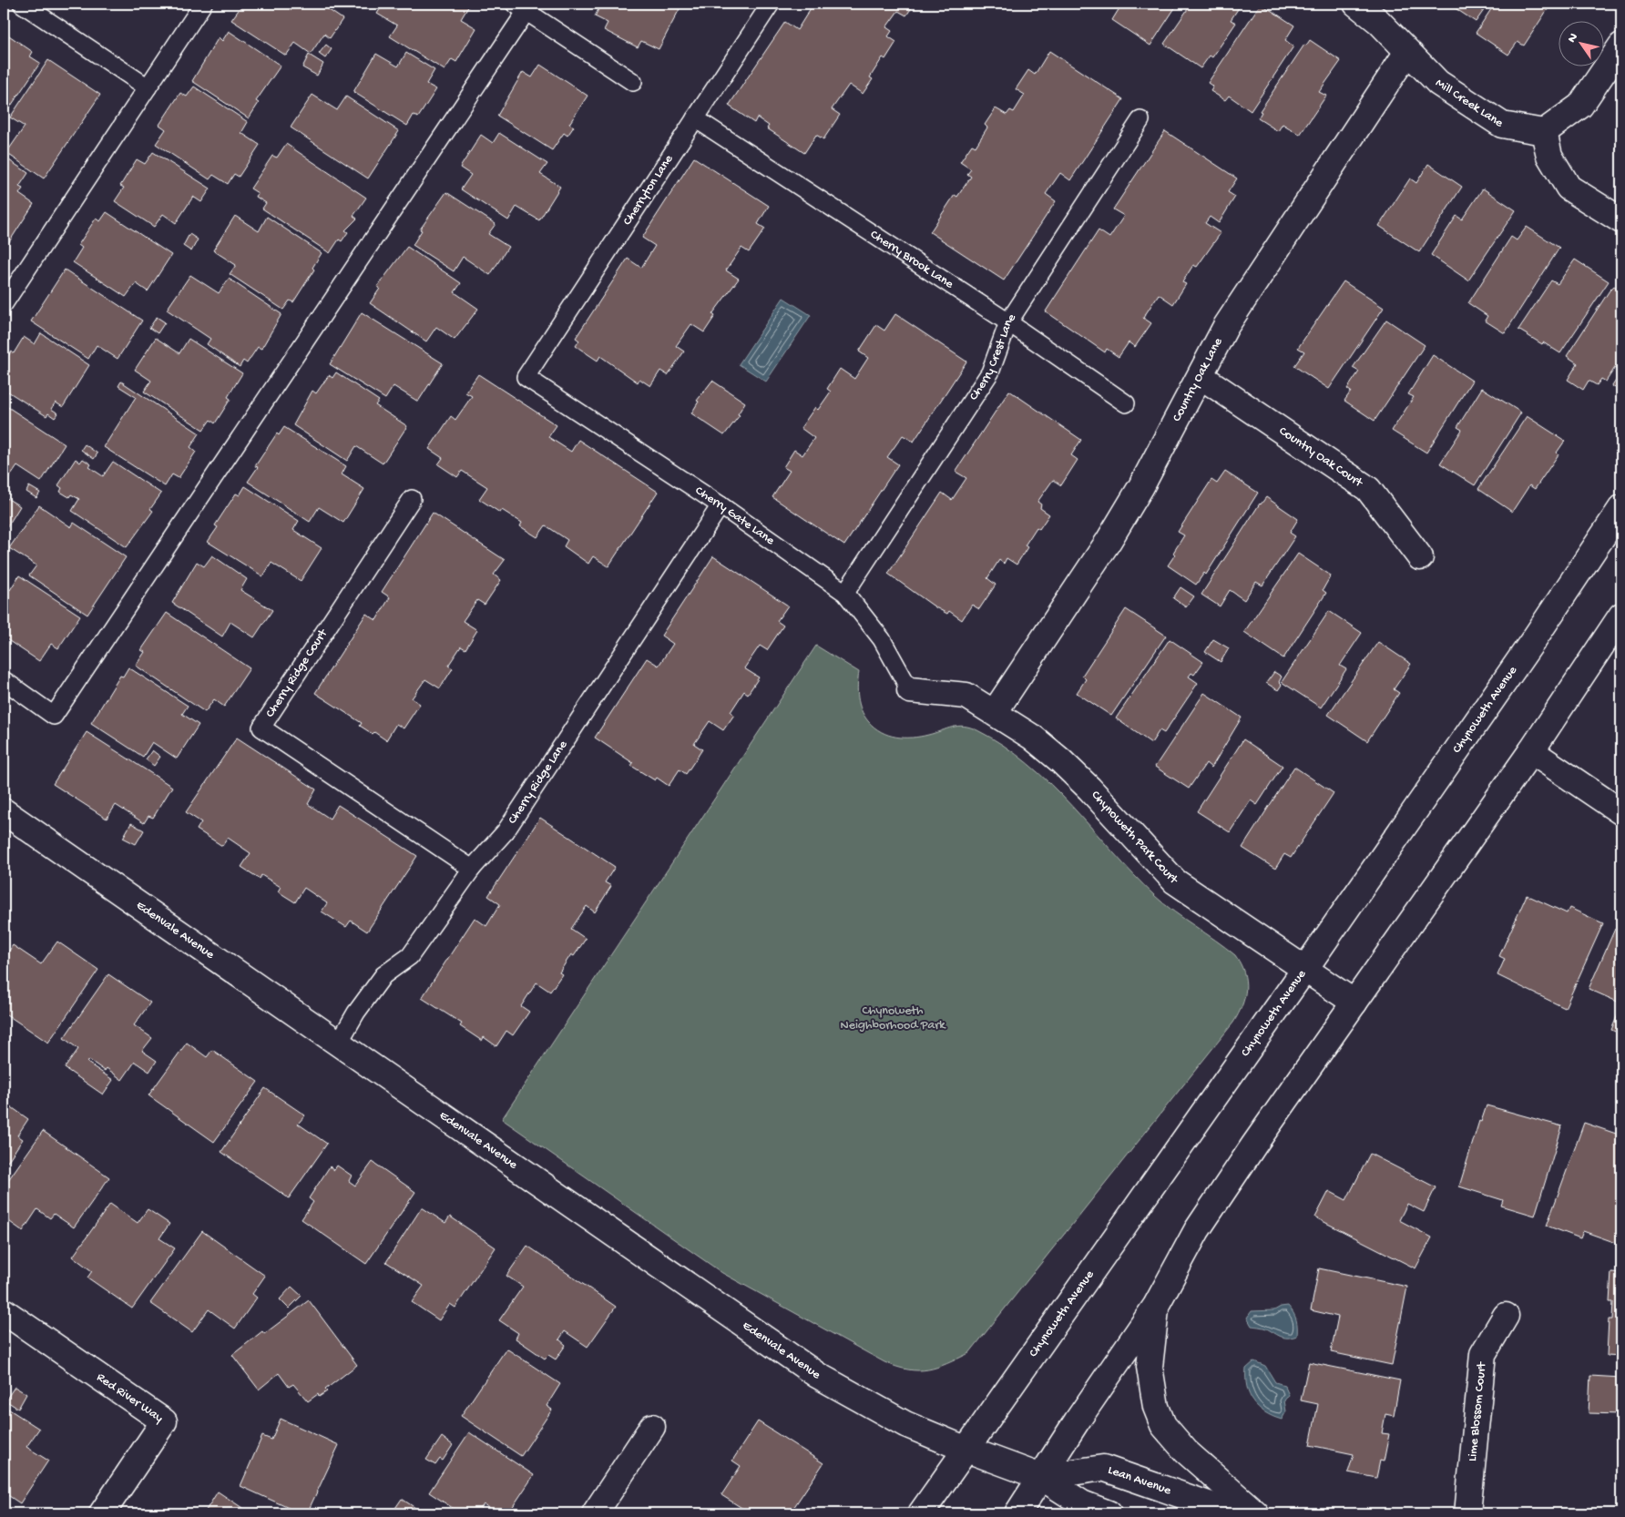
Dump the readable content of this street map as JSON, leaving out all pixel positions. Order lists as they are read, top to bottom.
{
  "streets": {
    "street": [
      "Mill Creek Lane",
      "Country Oak Lane",
      "Country Oak Court",
      "Chynoweth Avenue",
      "Chynoweth Park Court",
      "Edenvale Avenue",
      "Red River Way",
      "Lime Blossom Court",
      "Lean Avenue"
    ],
    "lane": [
      "Cherryton Lane",
      "Cherry Brook Lane",
      "Cherry Crest Lane",
      "Cherry Gate Lane",
      "Cherry Ridge Court",
      "Cherry Ridge Lane"
    ]
  },
  "crossings": [
    ["Mill Creek Lane", "Country Oak Lane"],
    ["Cherryton Lane", "Cherry Brook Lane"],
    ["Cherryton Lane", "Cherry Gate Lane"],
    ["Cherry Brook Lane", "Cherry Crest Lane"],
    ["Cherry Crest Lane", "Cherry Gate Lane"],
    ["Country Oak Lane", "Country Oak Court"],
    ["Country Oak Lane", "Chynoweth Park Court"],
    ["Cherry Gate Lane", "Cherry Ridge Lane"],
    ["Cherry Gate Lane", "Chynoweth Park Court"],
    ["Cherry Ridge Court", "Cherry Ridge Lane"],
    ["Chynoweth Avenue", "Chynoweth Park Court"],
    ["Chynoweth Avenue", "Edenvale Avenue"],
    ["Chynoweth Avenue", "Lean Avenue"],
    ["Cherry Ridge Lane", "Edenvale Avenue"],
    ["Edenvale Avenue", "Lean Avenue"]
  ],
  "parks": ["Chynoweth Neighborhood Park"],
  "north": "top left"
}
